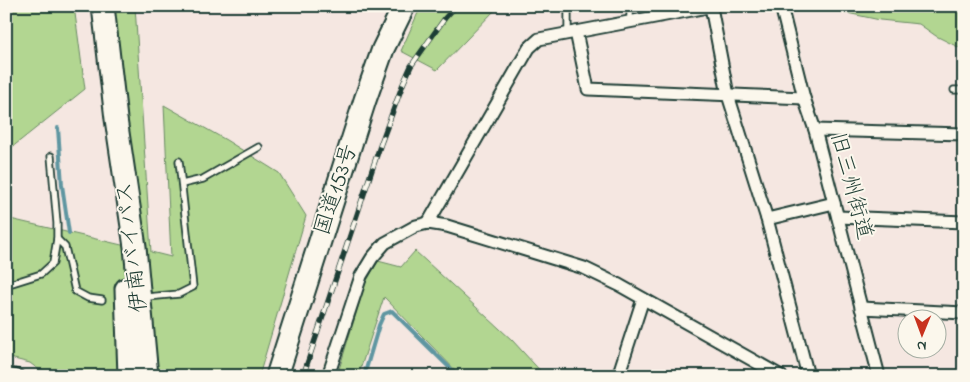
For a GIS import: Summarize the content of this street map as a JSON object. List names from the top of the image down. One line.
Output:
{"streets":{"highway":["国道153号","伊南バイパス"],"street":["旧三州街道"]},"north":"bottom"}
